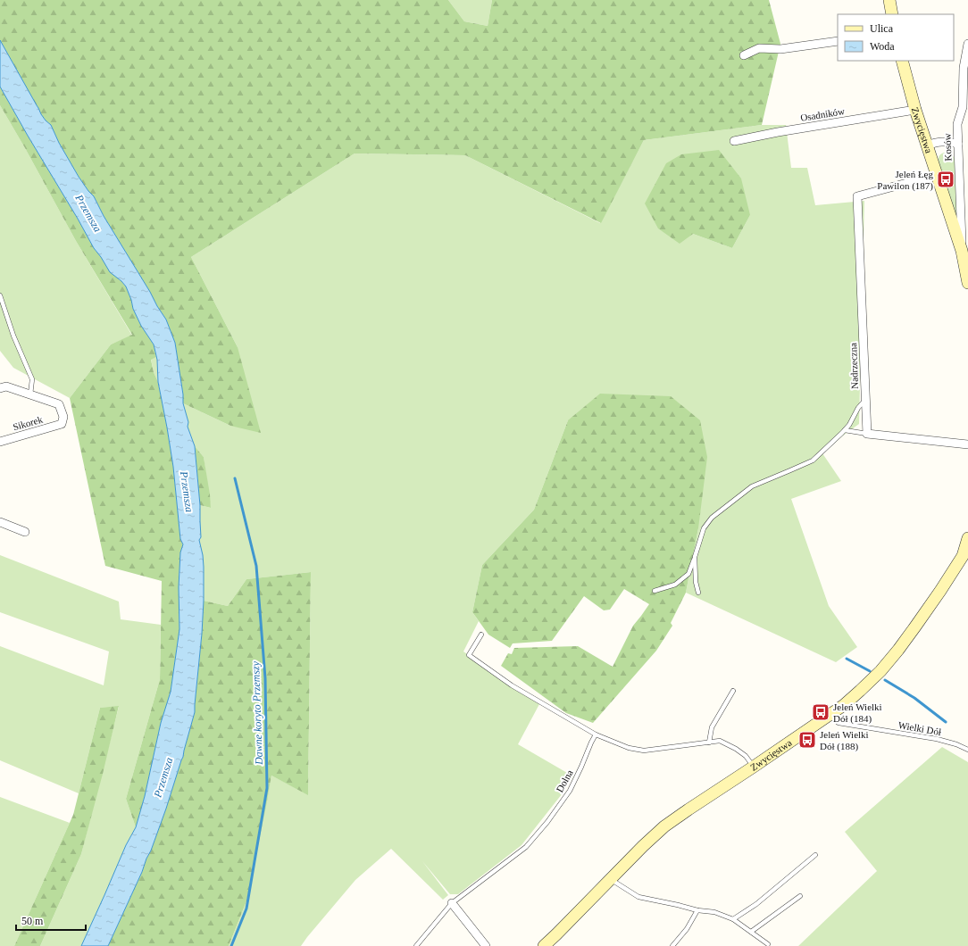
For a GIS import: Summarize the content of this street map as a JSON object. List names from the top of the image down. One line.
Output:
{"streets":{"street":["Osadników","Zwycięstwa","Kosów","Nadrzeczna","Sikorek"],"lane":["Wielki Dół","Dolna"]},"crossings":[["Osadników","Zwycięstwa"],["Zwycięstwa","Kosów"],["Zwycięstwa","Nadrzeczna"],["Zwycięstwa","Wielki Dół"]],"water":["Przemsza","Dawne koryto Przemszy"],"places":{"bus stop":["Jeleń Łęg Pawilon (187)","Jeleń Wielki Dół (184)","Jeleń Wielki Dół (188)"]},"legend":["Ulica","Woda"],"scale_bar":"50 m"}
